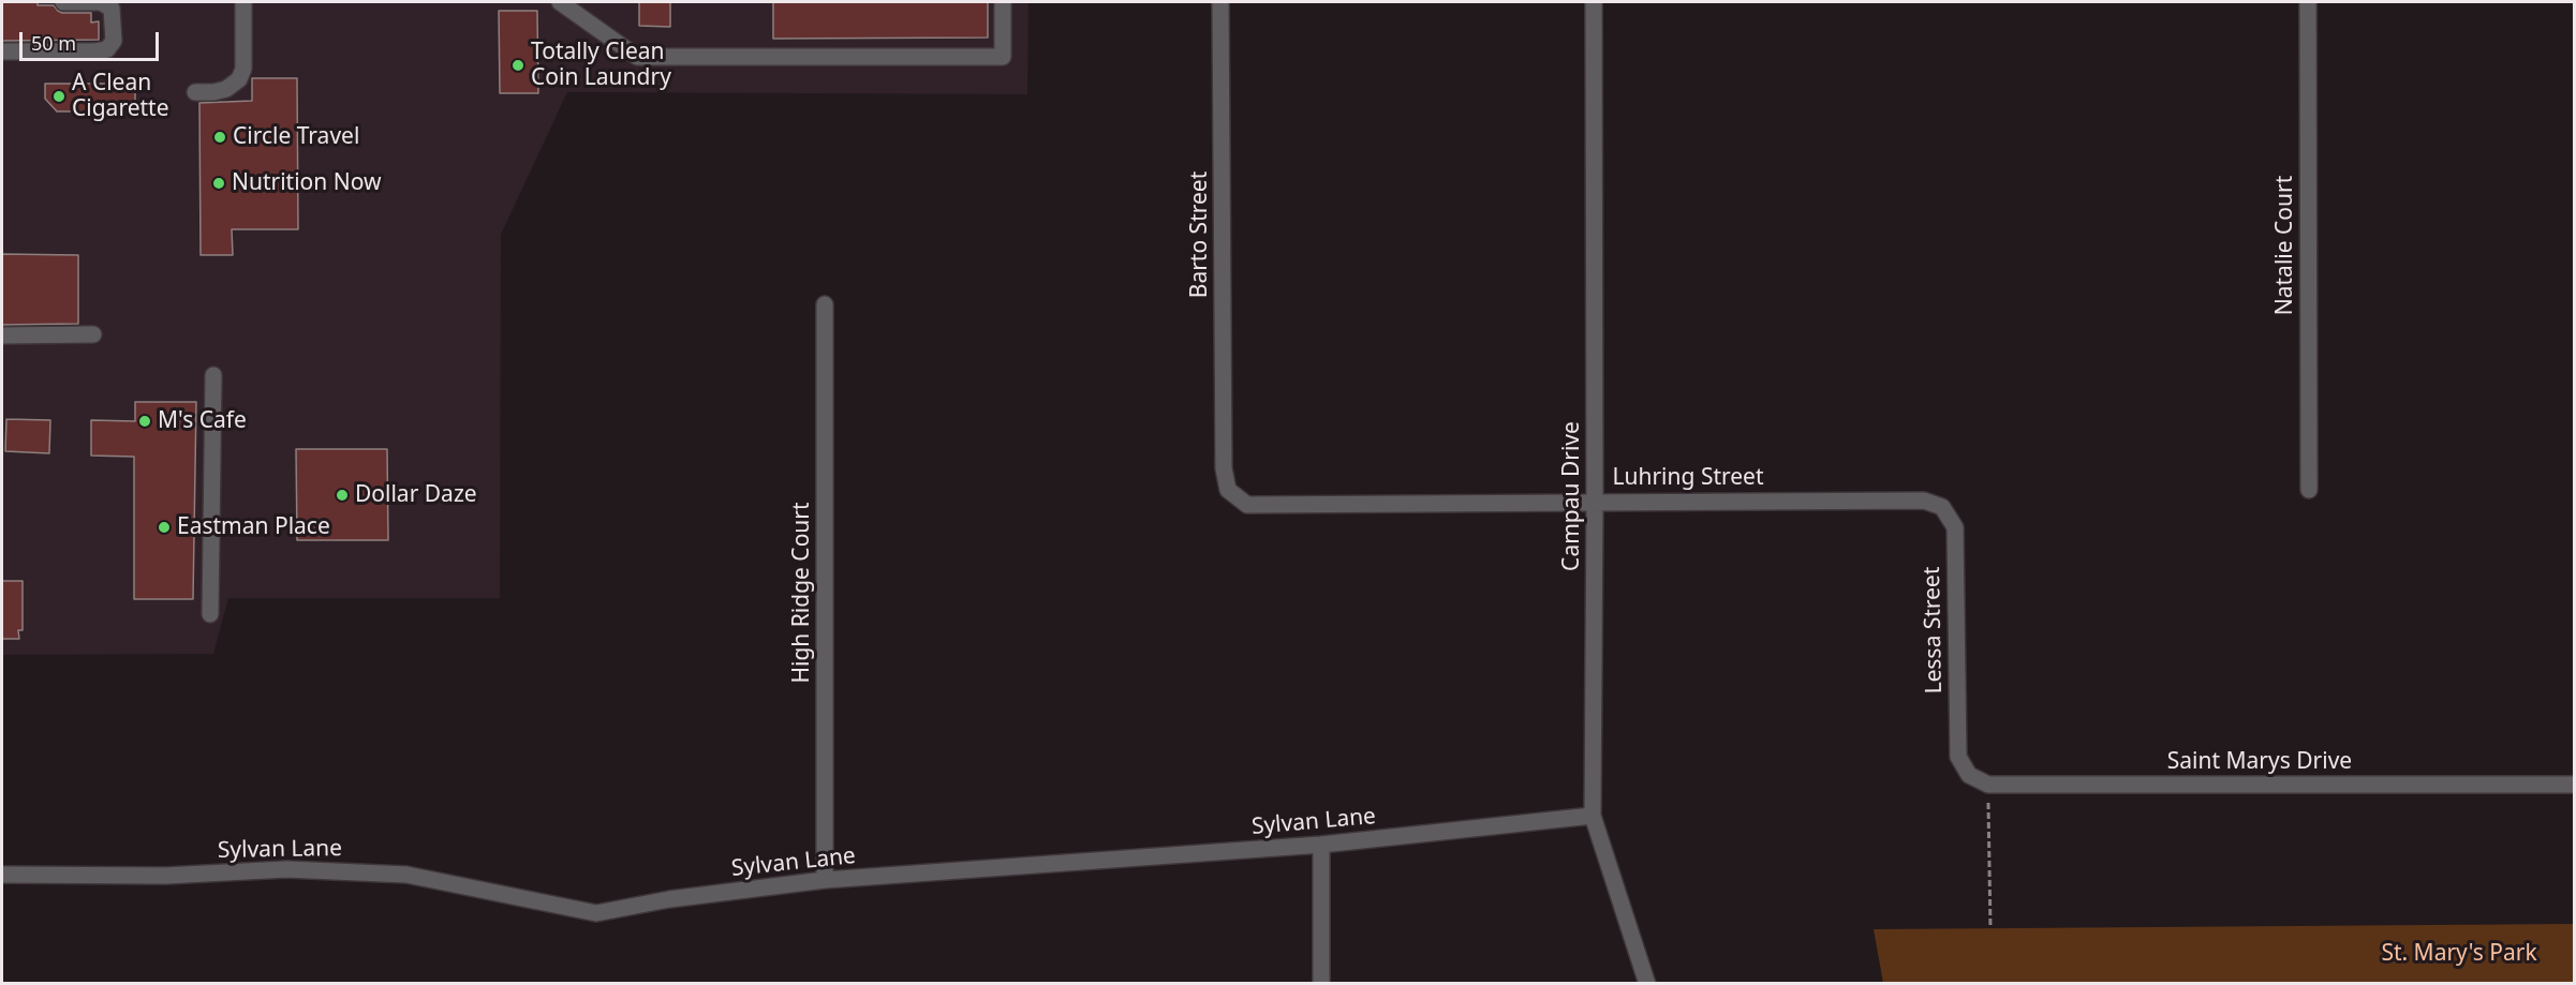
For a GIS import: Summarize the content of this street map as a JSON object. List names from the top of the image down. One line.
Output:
{"streets":{"street":["Barto Street","Natalie Court","Luhring Street","Campau Drive","High Ridge Court","Lessa Street","Saint Marys Drive","Sylvan Lane"]},"crossings":[["Barto Street","Luhring Street"],["Luhring Street","Campau Drive"],["Luhring Street","Lessa Street"],["Campau Drive","Sylvan Lane"],["High Ridge Court","Sylvan Lane"],["Lessa Street","Saint Marys Drive"]],"parks":["St. Mary's Park"],"places":["Totally Clean Coin Laundry","A Clean Cigarette","Circle Travel","Nutrition Now","M's Cafe","Dollar Daze","Eastman Place"],"scale_bar":"50 m"}
